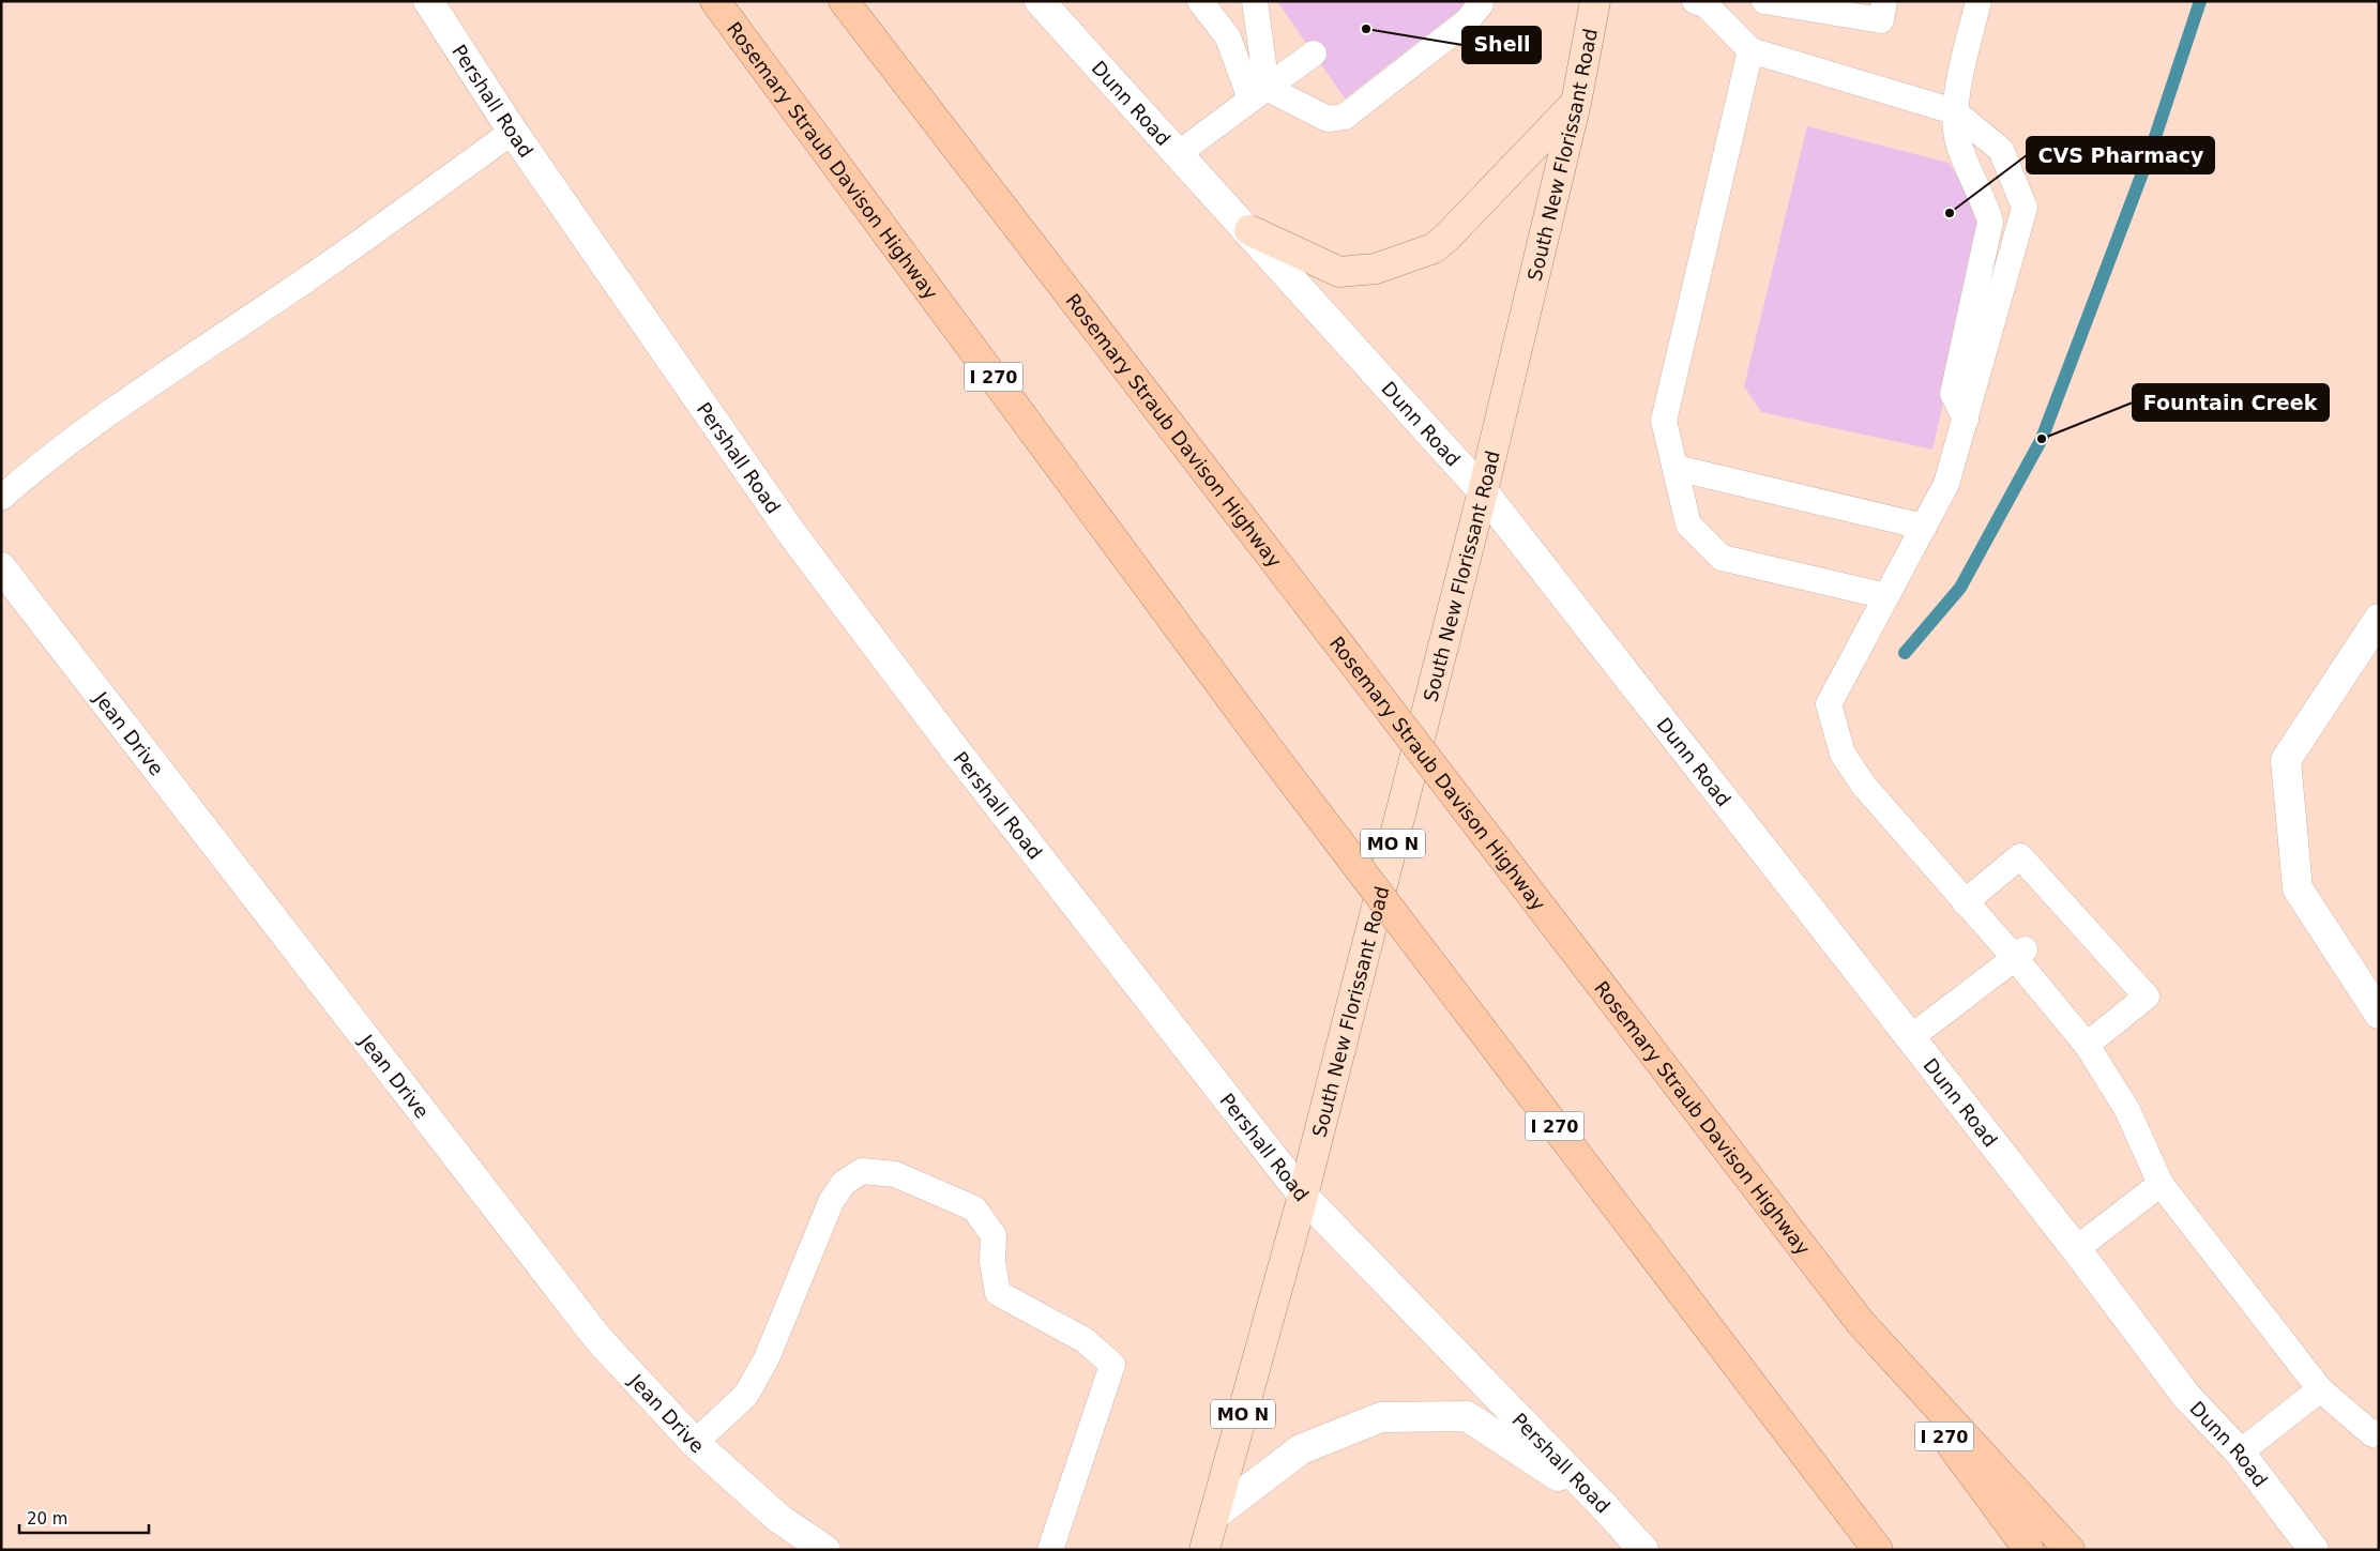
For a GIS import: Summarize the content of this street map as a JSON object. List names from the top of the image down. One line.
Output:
{"streets":{"highway":["Rosemary Straub Davison Highway","I 270"],"main road":["South New Florissant Road","MO N"],"street":["Pershall Road","Dunn Road","Jean Drive"]},"crossings":[["Pershall Road","South New Florissant Road"],["Dunn Road","South New Florissant Road"]],"places":["Shell","CVS Pharmacy","Fountain Creek"],"scale_bar":"20 m"}
